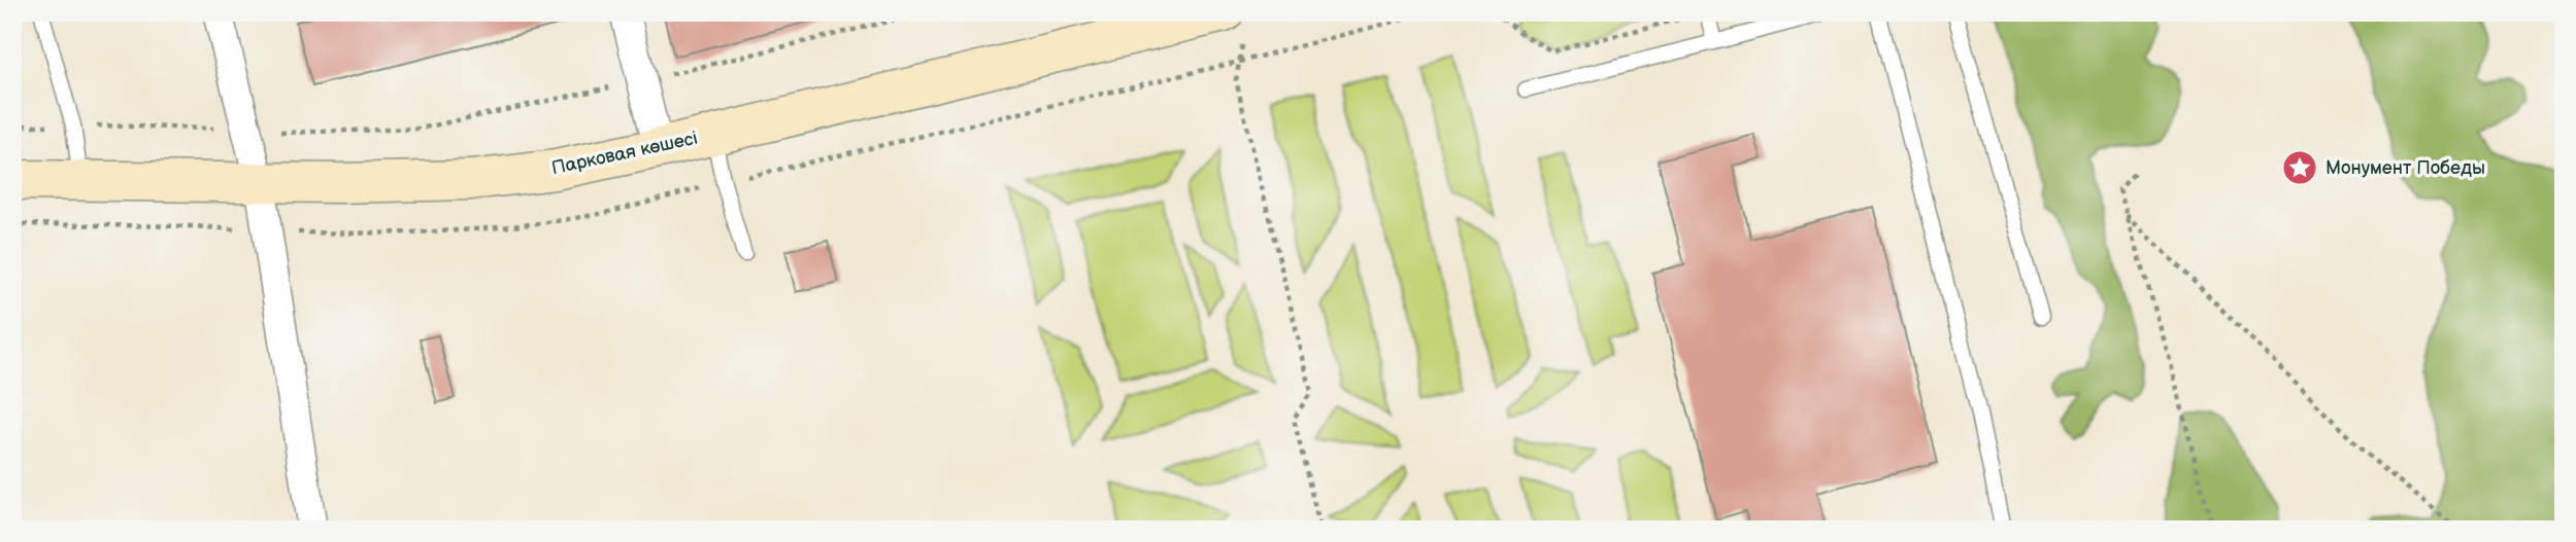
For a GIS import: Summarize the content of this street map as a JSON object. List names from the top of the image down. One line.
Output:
{"streets":{"street":["Парковая көшесі"]},"places":{"place":["Монумент Победы"]}}
